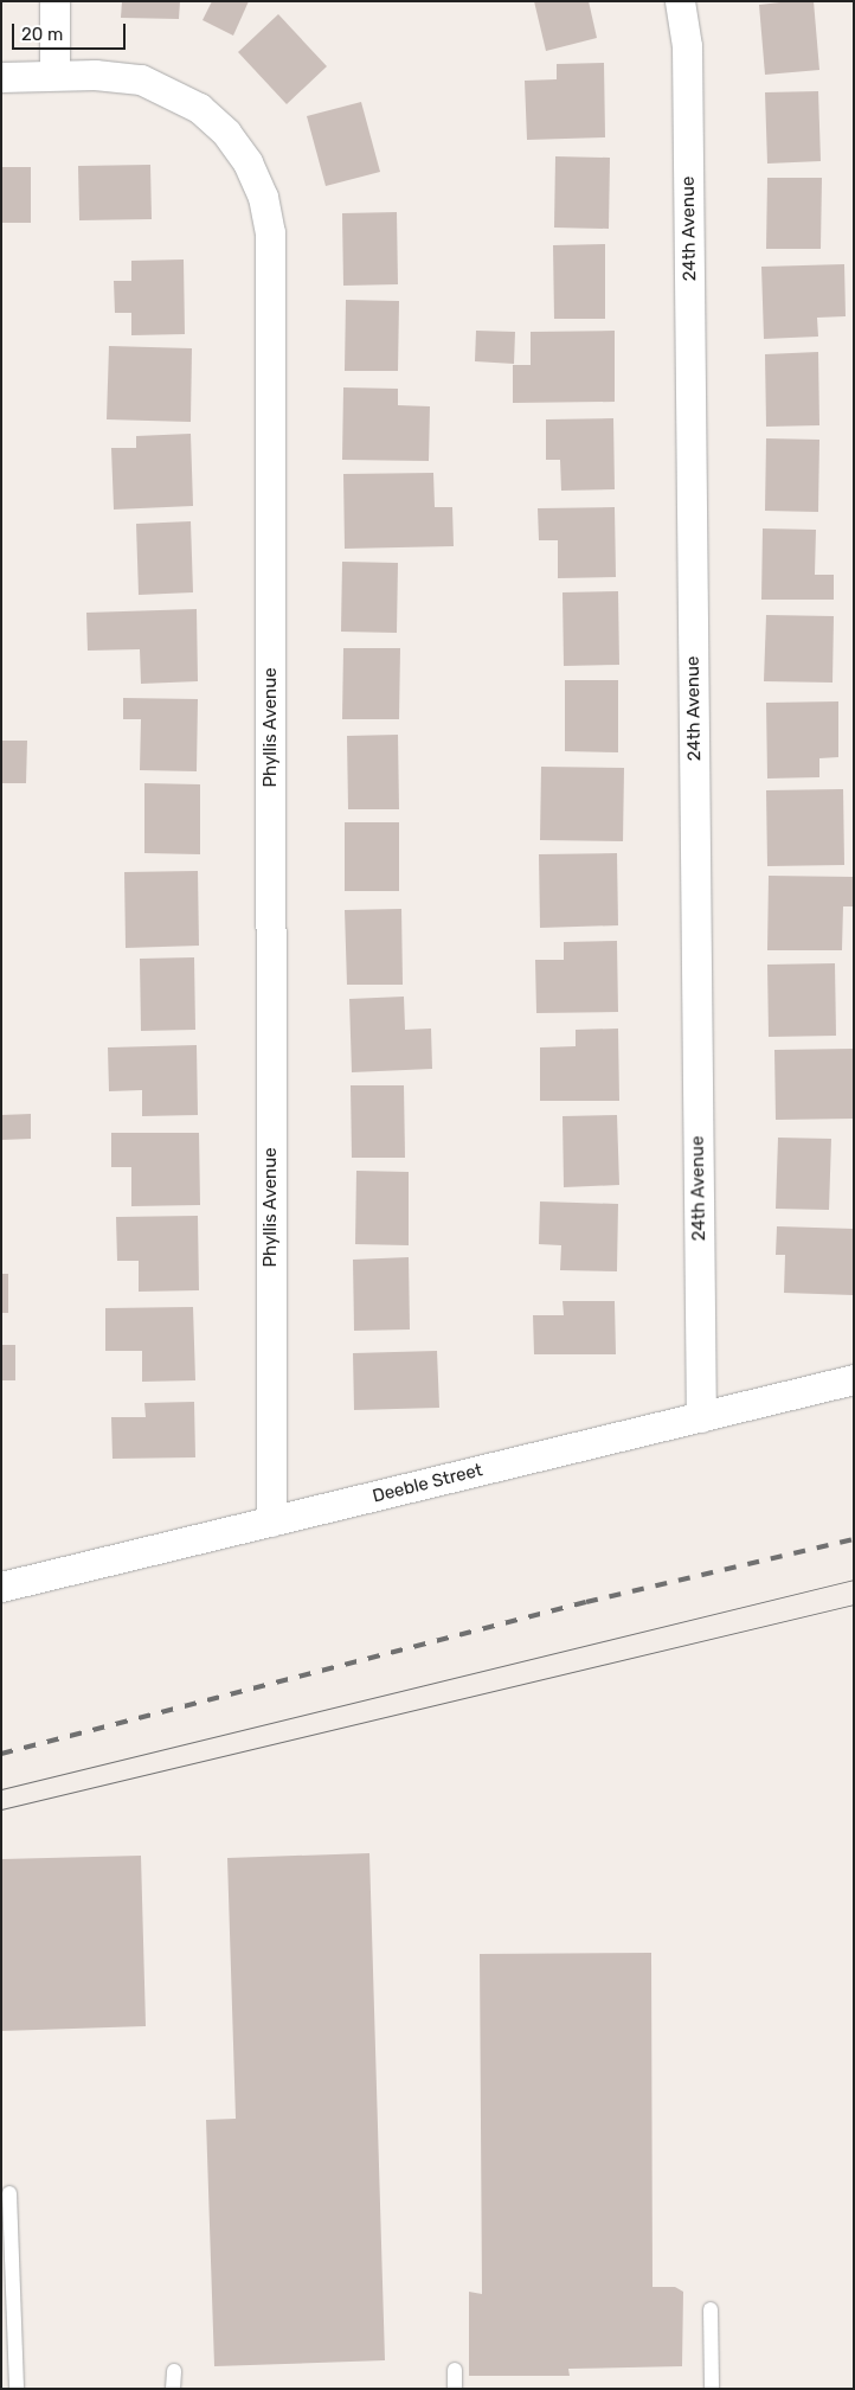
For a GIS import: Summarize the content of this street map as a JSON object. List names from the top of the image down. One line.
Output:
{"streets":{"street":["24th Avenue","Phyllis Avenue","Deeble Street"]},"crossings":[["24th Avenue","Deeble Street"],["Phyllis Avenue","Deeble Street"]],"scale_bar":"20 m"}
